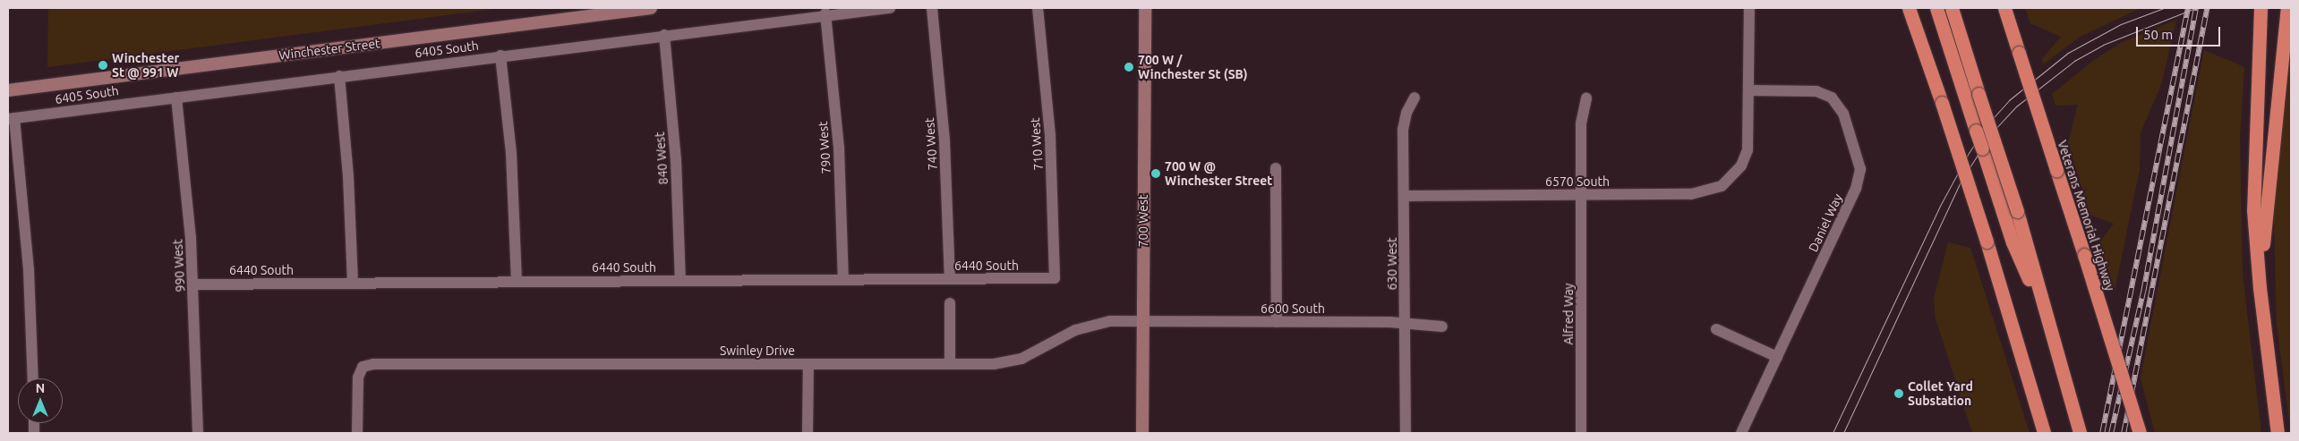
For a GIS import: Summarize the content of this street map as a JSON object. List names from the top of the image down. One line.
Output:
{"streets":{"highway":["Veterans Memorial Highway"],"main road":["Winchester Street","700 West"],"street":["6405 South","740 West","710 West","790 West","840 West","6570 South","Daniel Way","630 West","990 West","6440 South","6600 South","Alfred Way","Swinley Drive"]},"crossings":[["6405 South","790 West"],["6405 South","840 West"],["6405 South","990 West"],["740 West","6440 South"],["710 West","6440 South"],["790 West","6440 South"],["840 West","6440 South"],["6570 South","Daniel Way"],["6570 South","630 West"],["6570 South","Alfred Way"],["700 West","6600 South"],["700 West","Swinley Drive"],["630 West","6600 South"],["990 West","6440 South"],["6600 South","Swinley Drive"]],"places":["Winchester St @ 991 W","700 W / Winchester St (SB)","700 W @ Winchester Street","Collet Yard Substation"],"scale_bar":"50 m","north":"top"}
